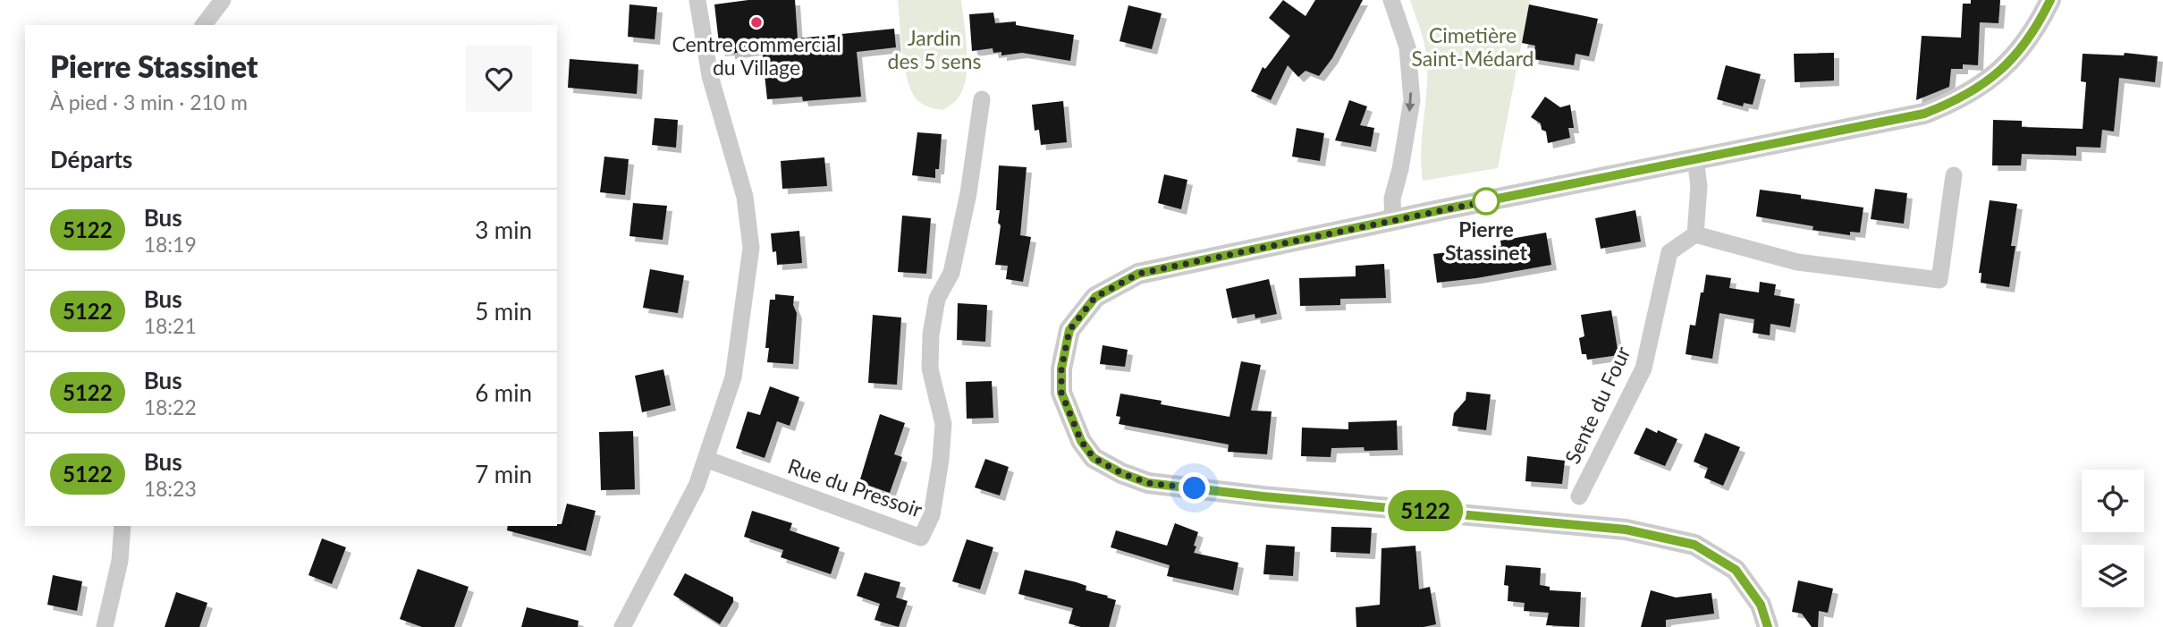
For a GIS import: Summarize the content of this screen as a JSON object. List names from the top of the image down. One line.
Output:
{"streets":{"street":["Sente du Four","Rue du Pressoir"]},"parks":["Cimetière Saint-Médard","Jardin des 5 sens"],"places":["Centre commercial du Village","Pierre Stassinet"],"lines":["bus line 5122"],"page":{"on_map":"5122","heading":[["Pierre Stassinet","À pied · 3 min · 210 m"],"Départs"],"list":[{"mark":"5122","name":"Bus","note":"18:19","value":"3 min"},{"mark":"5122","name":"Bus","note":"18:21","value":"5 min"},{"mark":"5122","name":"Bus","note":"18:22","value":"6 min"},{"mark":"5122","name":"Bus","note":"18:23","value":"7 min"}]}}
